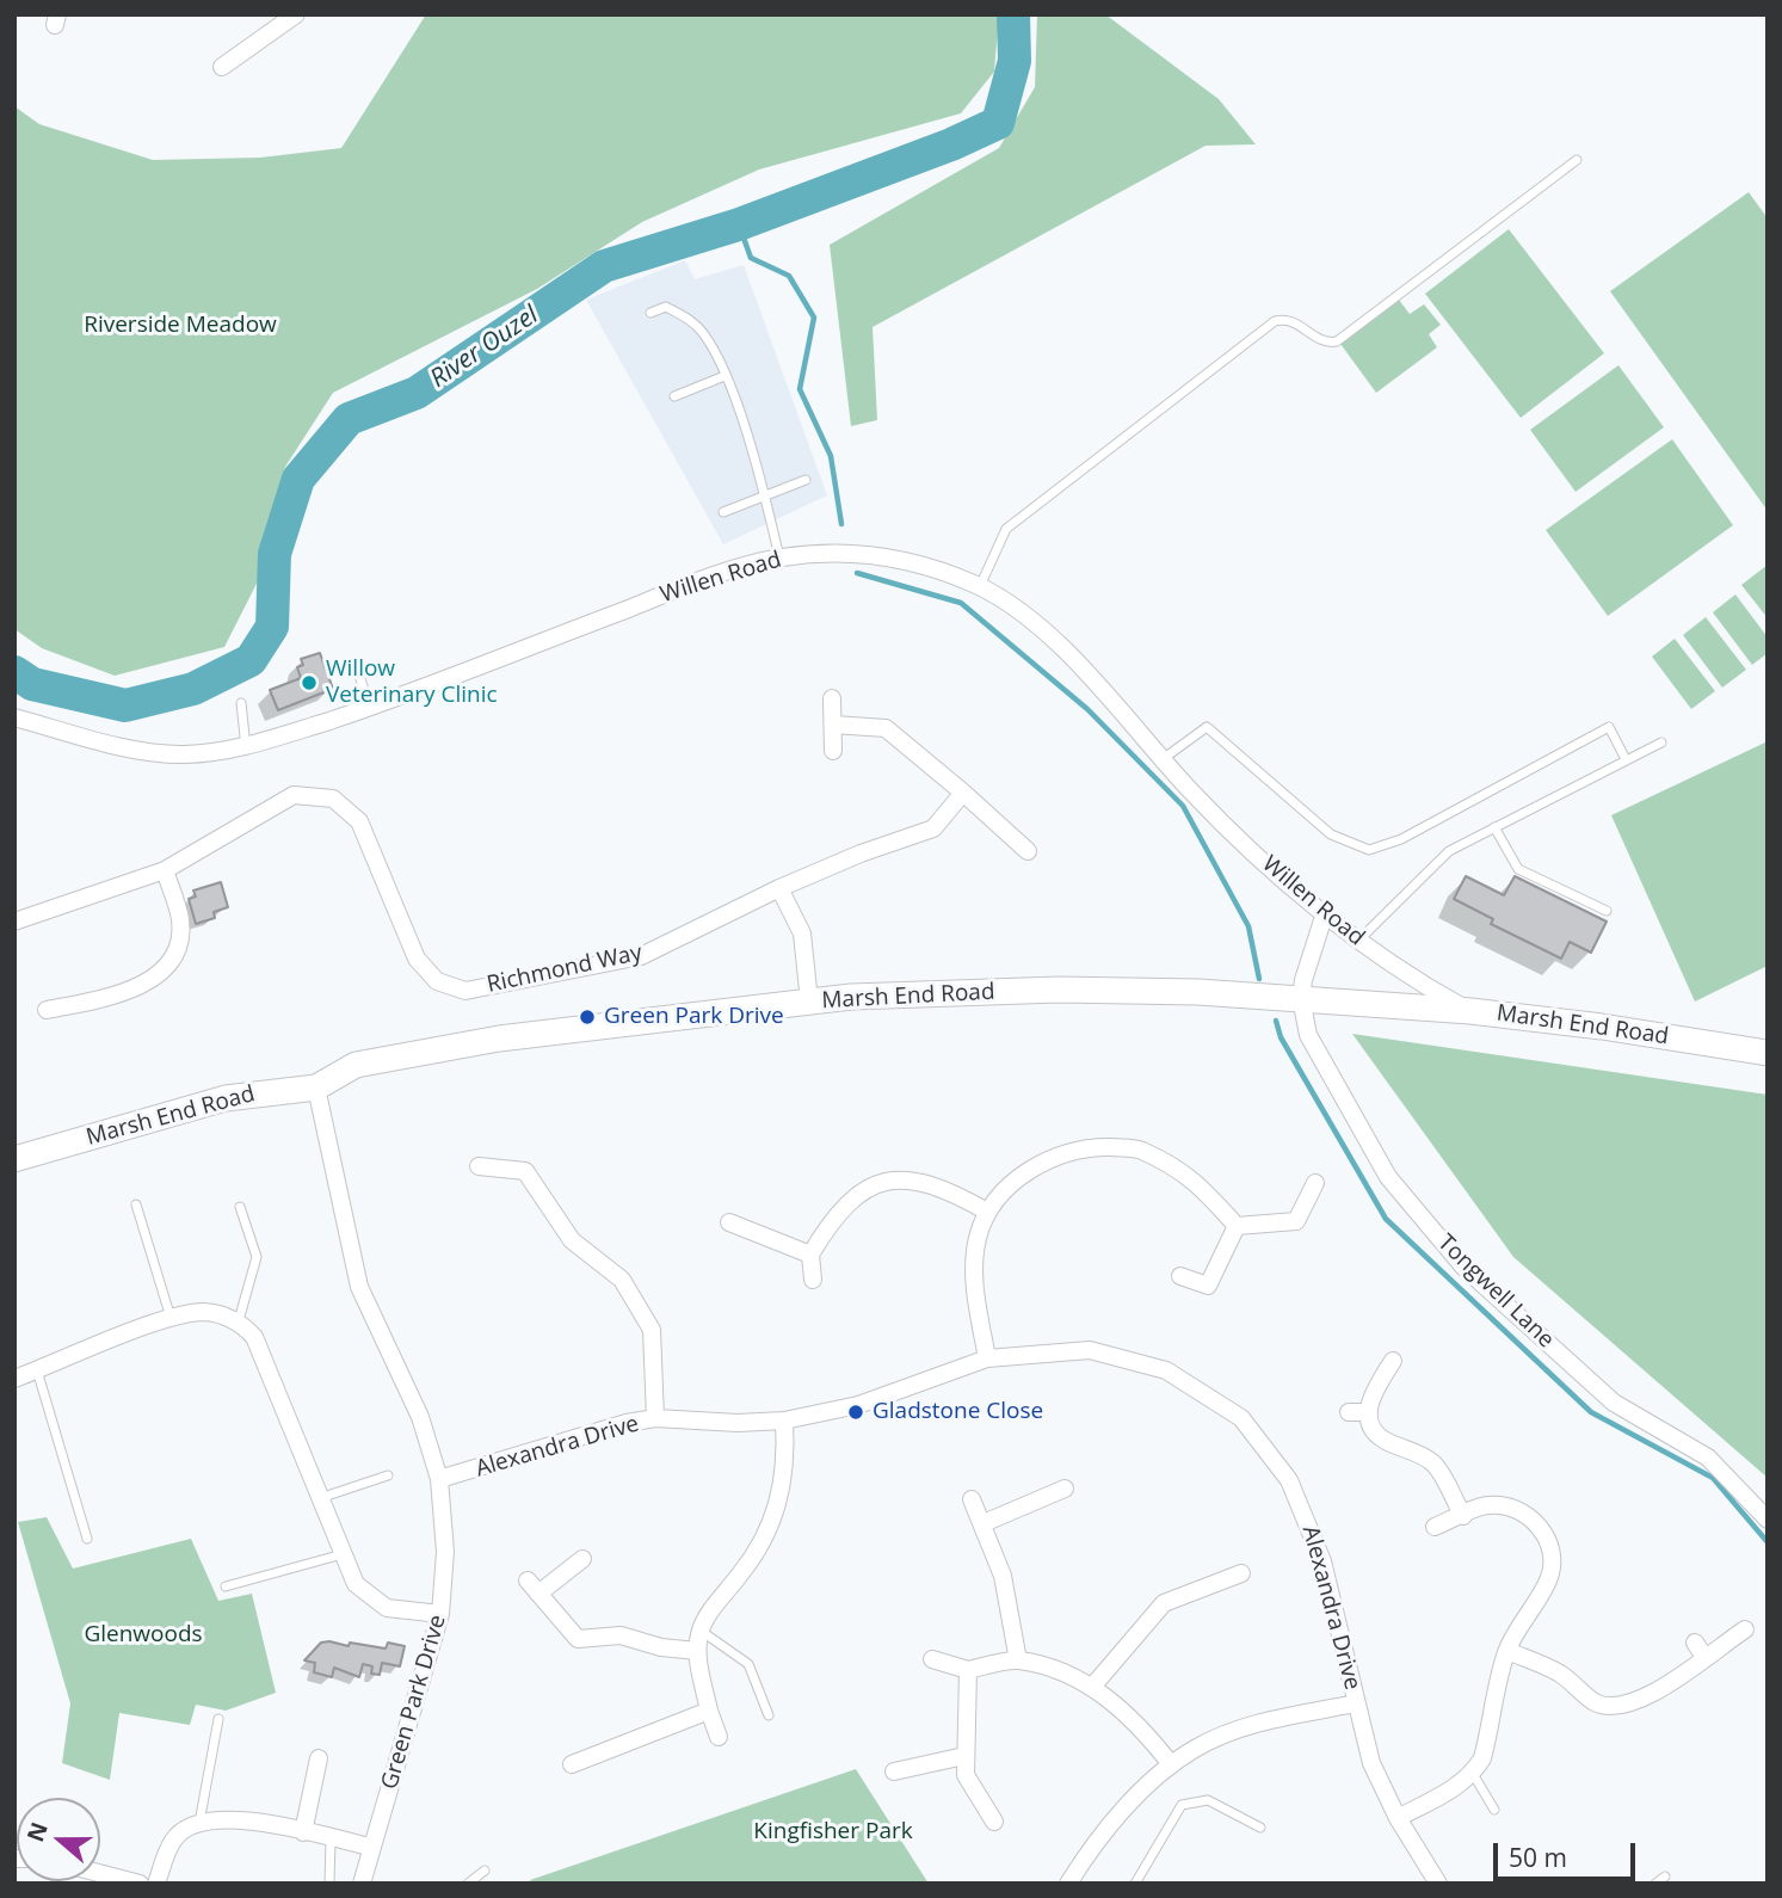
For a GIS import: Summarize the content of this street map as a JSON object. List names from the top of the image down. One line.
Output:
{"streets":{"street":["Willen Road","Richmond Way","Marsh End Road","Tongwell Lane","Alexandra Drive","Green Park Drive"]},"crossings":[["Willen Road","Marsh End Road"],["Marsh End Road","Tongwell Lane"],["Marsh End Road","Green Park Drive"],["Alexandra Drive","Green Park Drive"]],"water":["River Ouzel"],"parks":["Riverside Meadow","Glenwoods","Kingfisher Park"],"places":["Willow Veterinary Clinic","Green Park Drive","Gladstone Close"],"scale_bar":"50 m","north":"left"}
